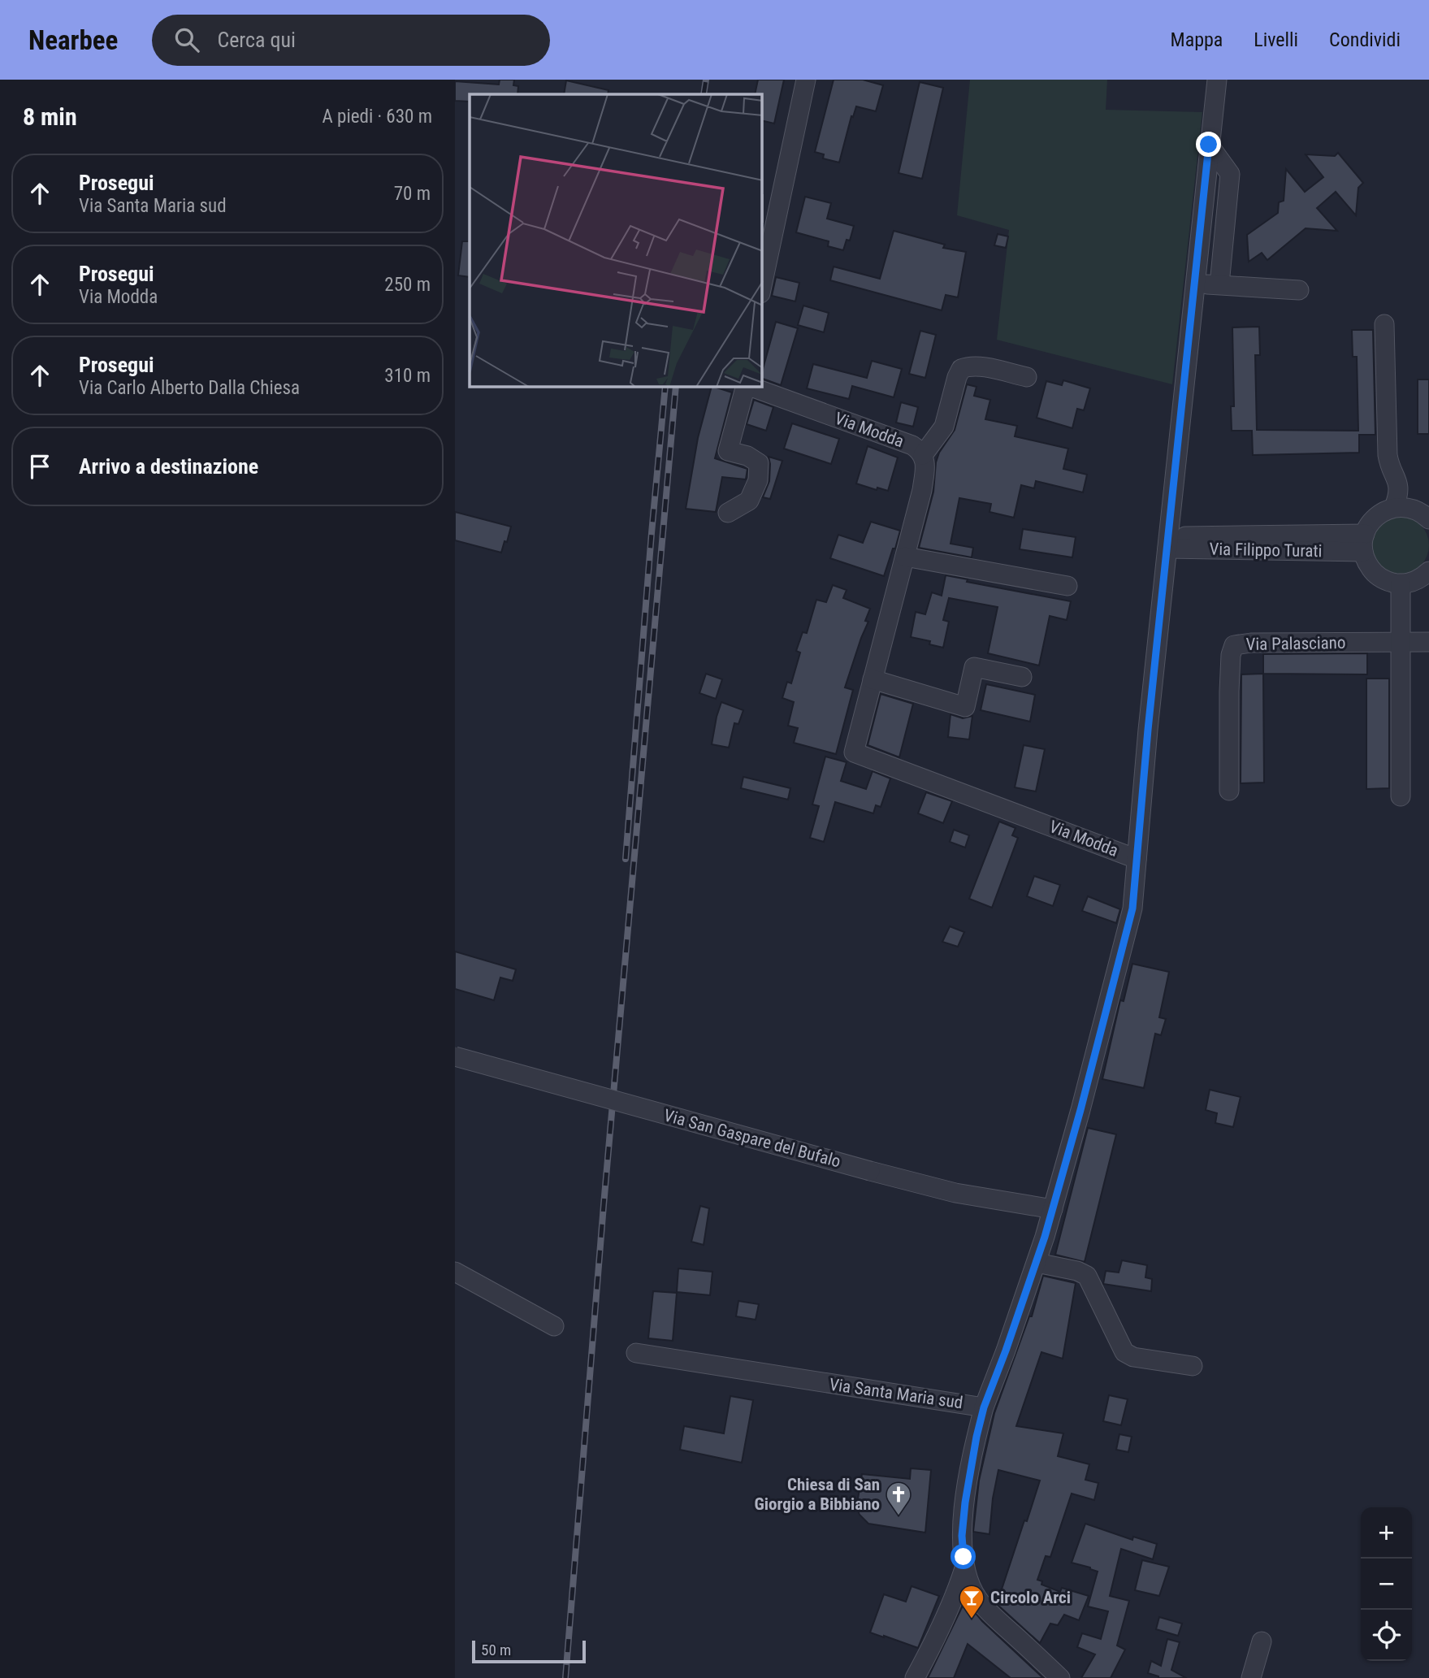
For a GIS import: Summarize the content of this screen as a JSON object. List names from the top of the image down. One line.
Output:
{"streets":{"street":["Via Modda","Via Filippo Turati","Via Palasciano","Via San Gaspare del Bufalo","Via Santa Maria sud"]},"crossings":[["Via Modda","Via San Gaspare del Bufalo"],["Via Modda","Via Santa Maria sud"]],"places":{"church":["Chiesa di San Giorgio a Bibbiano"],"bar":["Circolo Arci"]},"scale_bar":"50 m","page":{"header":"Nearbee","search":"Cerca qui","nav":["Mappa","Livelli","Condividi"],"heading":["8 min","A piedi · 630 m"],"list":[["Prosegui","Via Santa Maria sud","70 m"],["Prosegui","Via Modda","250 m"],["Prosegui","Via Carlo Alberto Dalla Chiesa","310 m"],"Arrivo a destinazione"],"map_buttons":["+","−"],"scale":"50 m"}}
